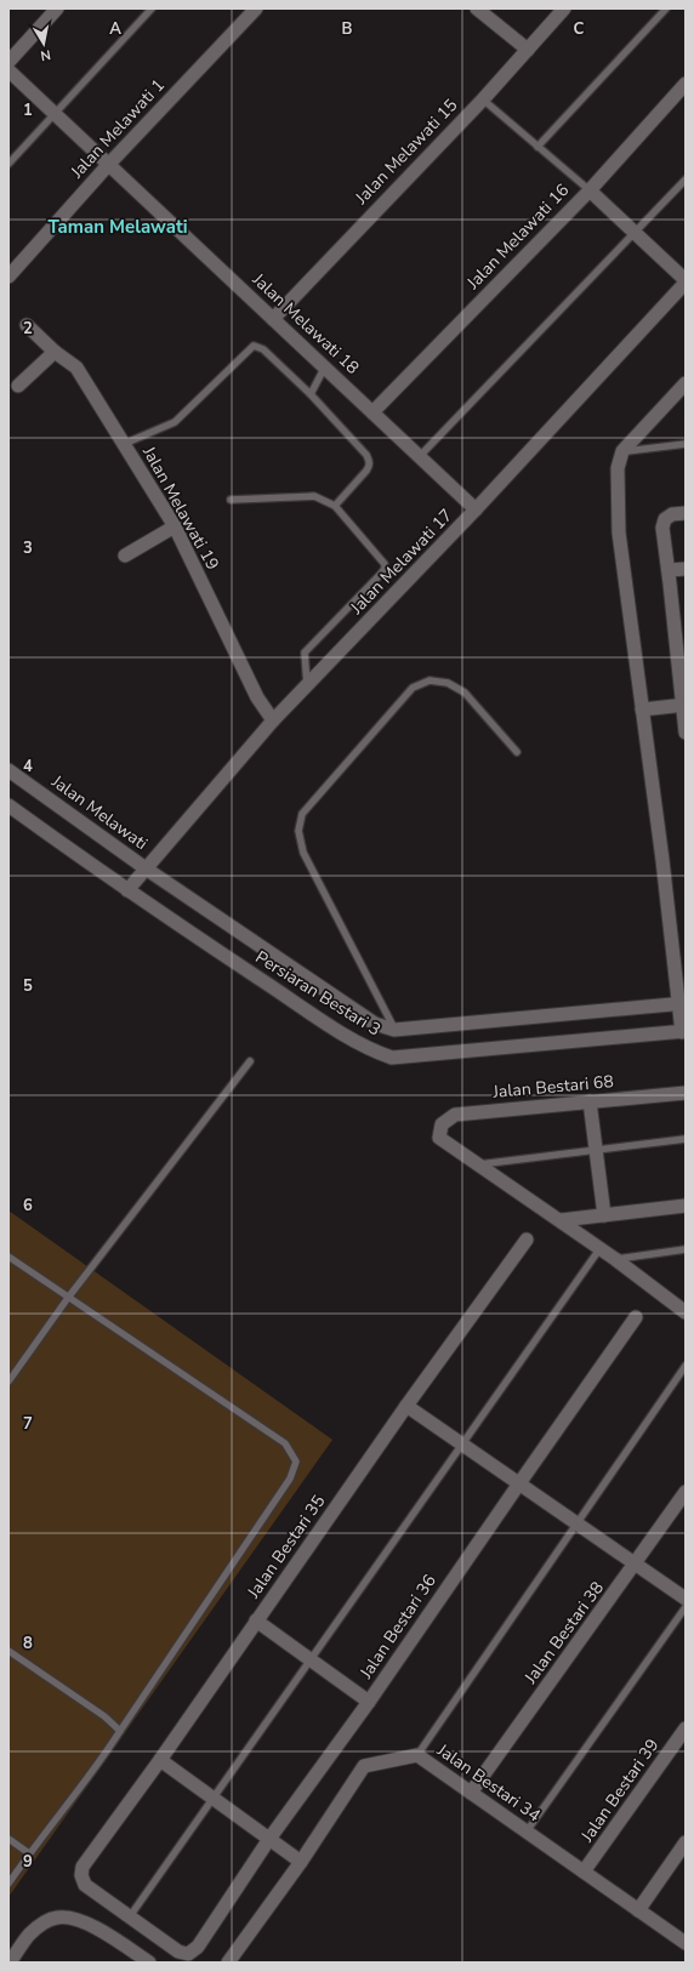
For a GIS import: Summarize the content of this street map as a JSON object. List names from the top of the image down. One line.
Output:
{"streets":{"street":["Jalan Melawati 1","Jalan Melawati 15","Jalan Melawati 16","Jalan Melawati 18","Jalan Melawati 19","Jalan Melawati 17","Jalan Melawati","Persiaran Bestari 3","Jalan Bestari 68","Jalan Bestari 35","Jalan Bestari 36","Jalan Bestari 38","Jalan Bestari 34","Jalan Bestari 39"]},"crossings":[["Jalan Melawati 1","Jalan Melawati 18"],["Jalan Melawati 15","Jalan Melawati 18"],["Jalan Melawati 16","Jalan Melawati 18"],["Jalan Melawati 18","Jalan Melawati 17"],["Jalan Melawati 19","Jalan Melawati 17"],["Jalan Melawati 17","Jalan Melawati"],["Jalan Melawati 17","Persiaran Bestari 3"],["Jalan Melawati","Persiaran Bestari 3"],["Jalan Bestari 35","Jalan Bestari 36"],["Jalan Bestari 38","Jalan Bestari 34"],["Jalan Bestari 34","Jalan Bestari 39"]],"districts":["Taman Melawati"],"north":"bottom","grid":{"columns":["A","B","C"],"rows":["1","2","3","4","5","6","7","8","9"]}}
